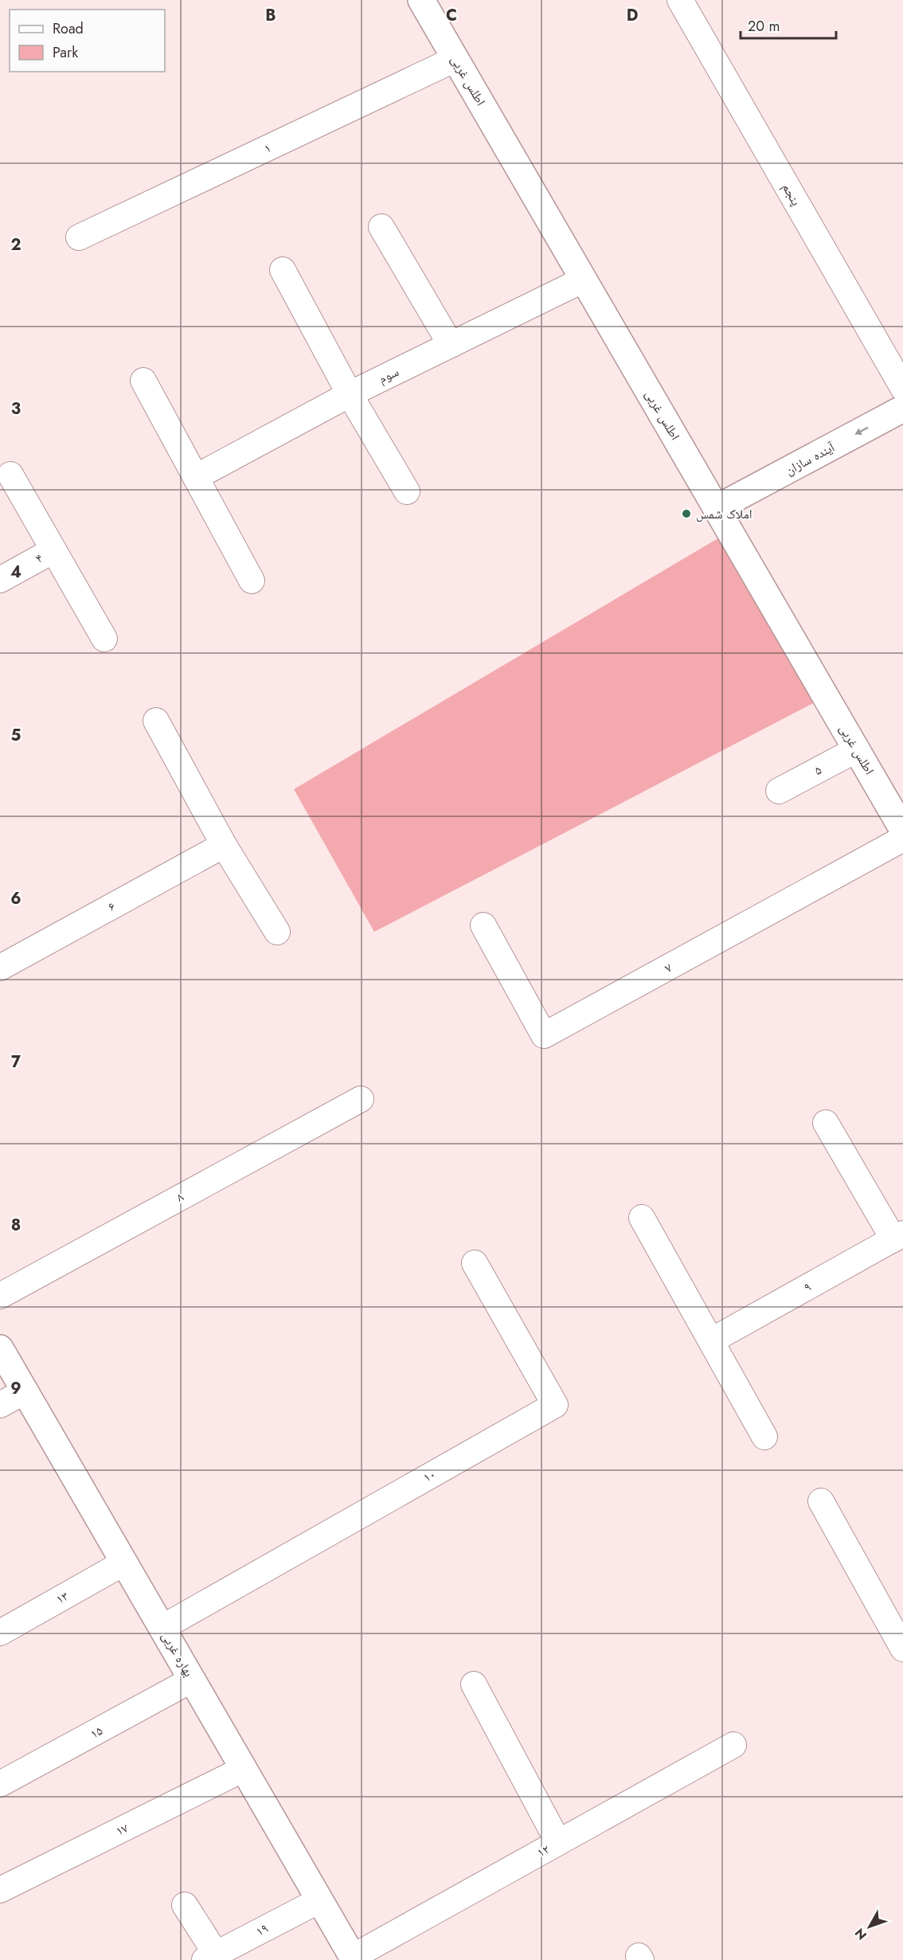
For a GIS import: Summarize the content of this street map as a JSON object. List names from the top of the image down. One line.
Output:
{"streets":{"street":["اطلس غربی","۱","پنجم","سوم","آینده سازان","۴","۵","۶","۷","۸","۹","۱۰","۱۳","بهاره غربی","۱۵","۱۷","۱۲","۱۹"]},"crossings":[["اطلس غربی","۱"],["اطلس غربی","سوم"],["اطلس غربی","آینده سازان"],["اطلس غربی","۵"],["۱۰","بهاره غربی"],["۱۳","بهاره غربی"],["بهاره غربی","۱۵"],["بهاره غربی","۱۷"],["بهاره غربی","۱۲"],["بهاره غربی","۱۹"]],"one_way":["آینده سازان"],"places":["املاک شمس"],"legend":["Road","Park"],"scale_bar":"20 m","north":"bottom left","grid":{"columns":["B","C","D"],"rows":["2","3","4","5","6","7","8","9"]}}
